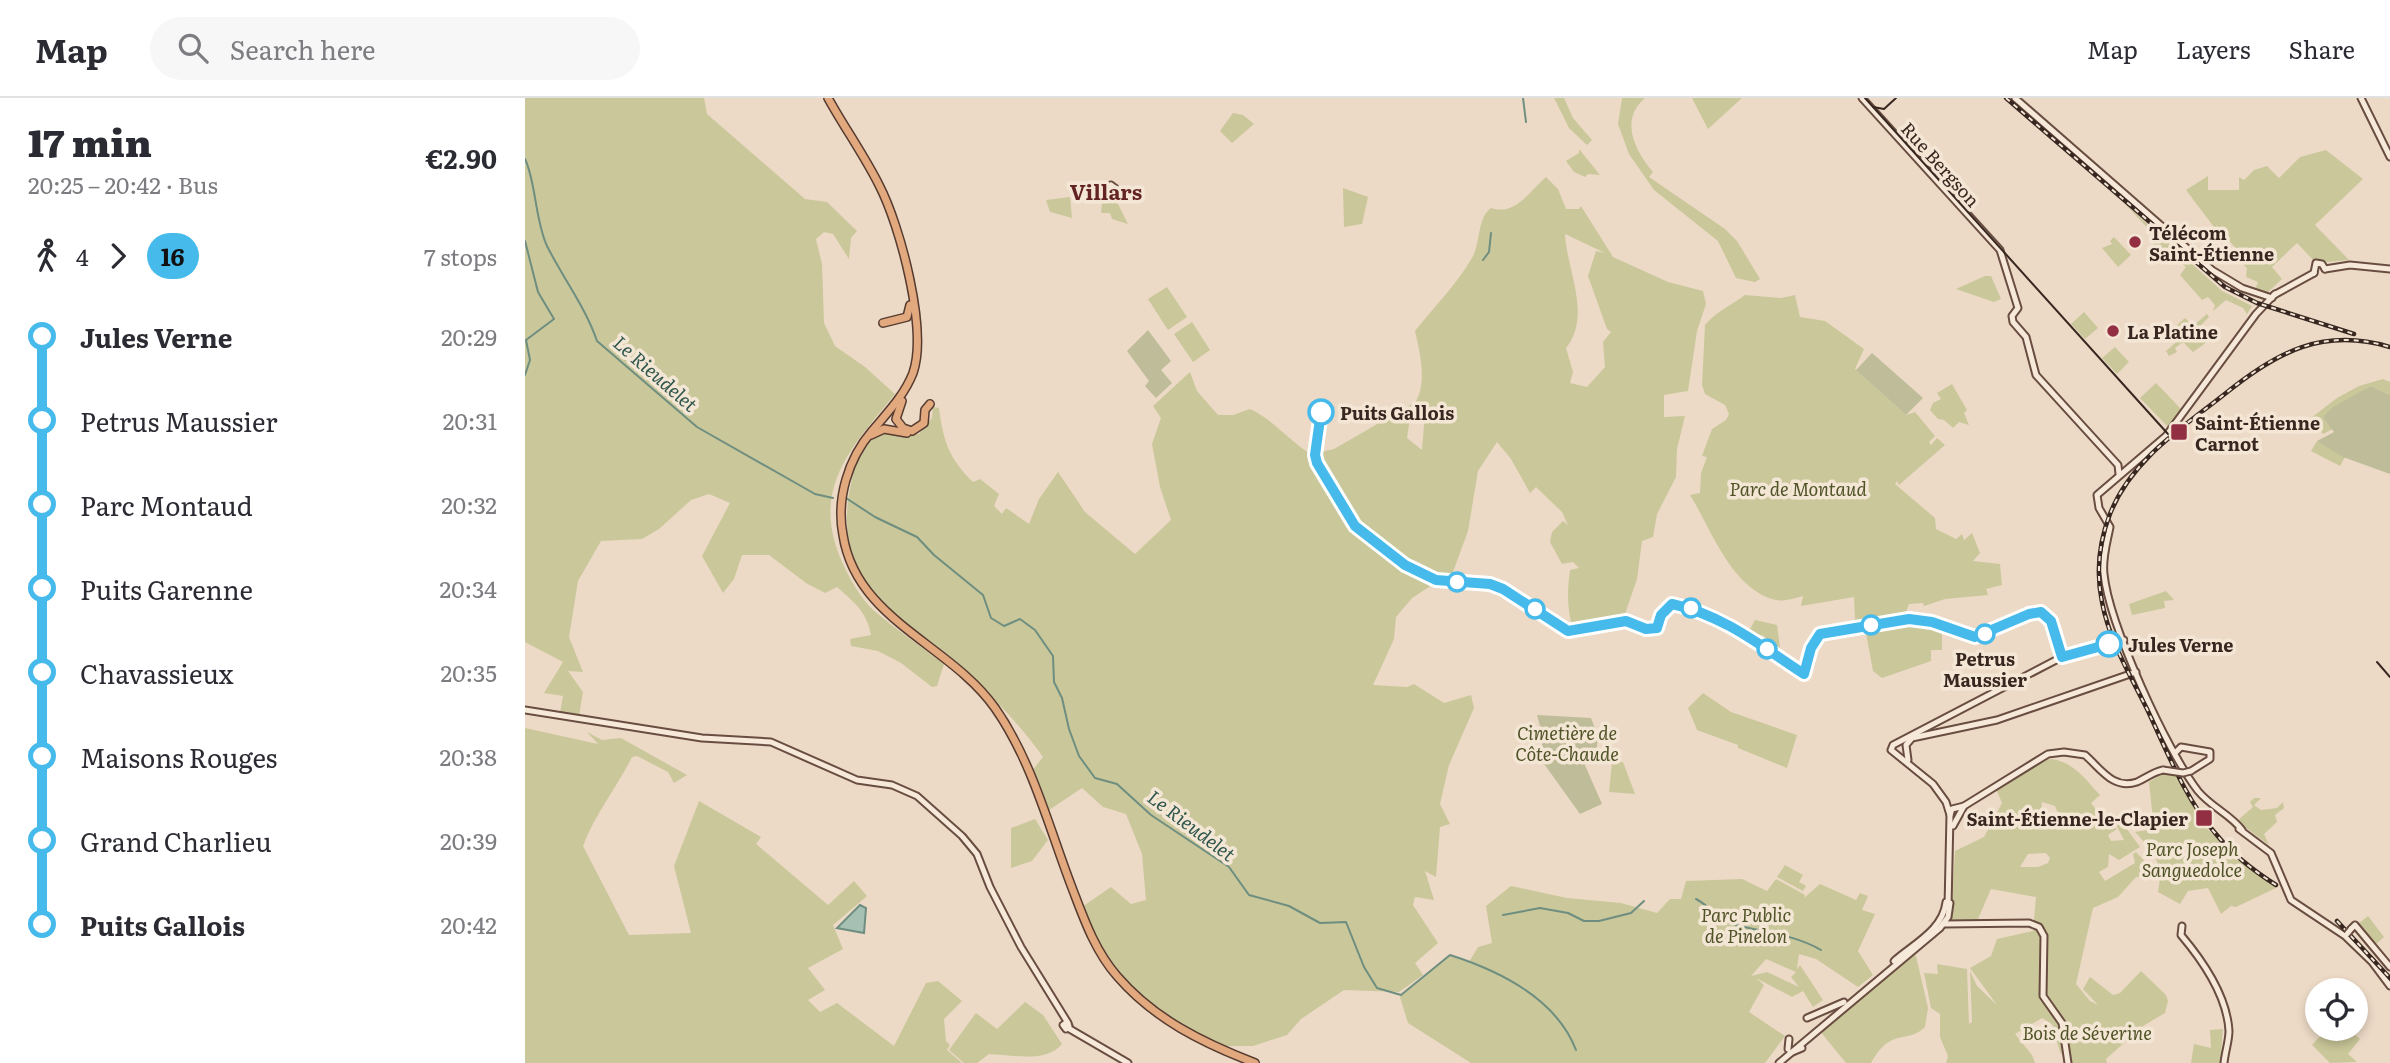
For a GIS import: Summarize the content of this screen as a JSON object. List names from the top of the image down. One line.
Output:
{"streets":{"main road":["Rue Bergson"]},"districts":["Villars"],"water":["Le Rieudelet"],"parks":["Parc de Montaud","Cimetière de Côte-Chaude","Parc Joseph Sanguedolce","Parc Public de Pinelon","Bois de Séverine"],"places":{"other":["Télécom Saint-Étienne","La Platine","Puits Gallois","Petrus Maussier","Jules Verne"],"transit":["Saint-Étienne Carnot","Saint-Étienne-le-Clapier"]},"lines":["bus line 16"],"page":{"header":"Map","search":"Search here","nav":["Map","Layers","Share"],"heading":["17 min","20:25 – 20:42 · Bus","€2.90"],"legs":["4","16","7 stops"],"list":[{"name":"Jules Verne","value":"20:29"},{"name":"Petrus Maussier","value":"20:31"},{"name":"Parc Montaud","value":"20:32"},{"name":"Puits Garenne","value":"20:34"},{"name":"Chavassieux","value":"20:35"},{"name":"Maisons Rouges","value":"20:38"},{"name":"Grand Charlieu","value":"20:39"},{"name":"Puits Gallois","value":"20:42"}]}}
